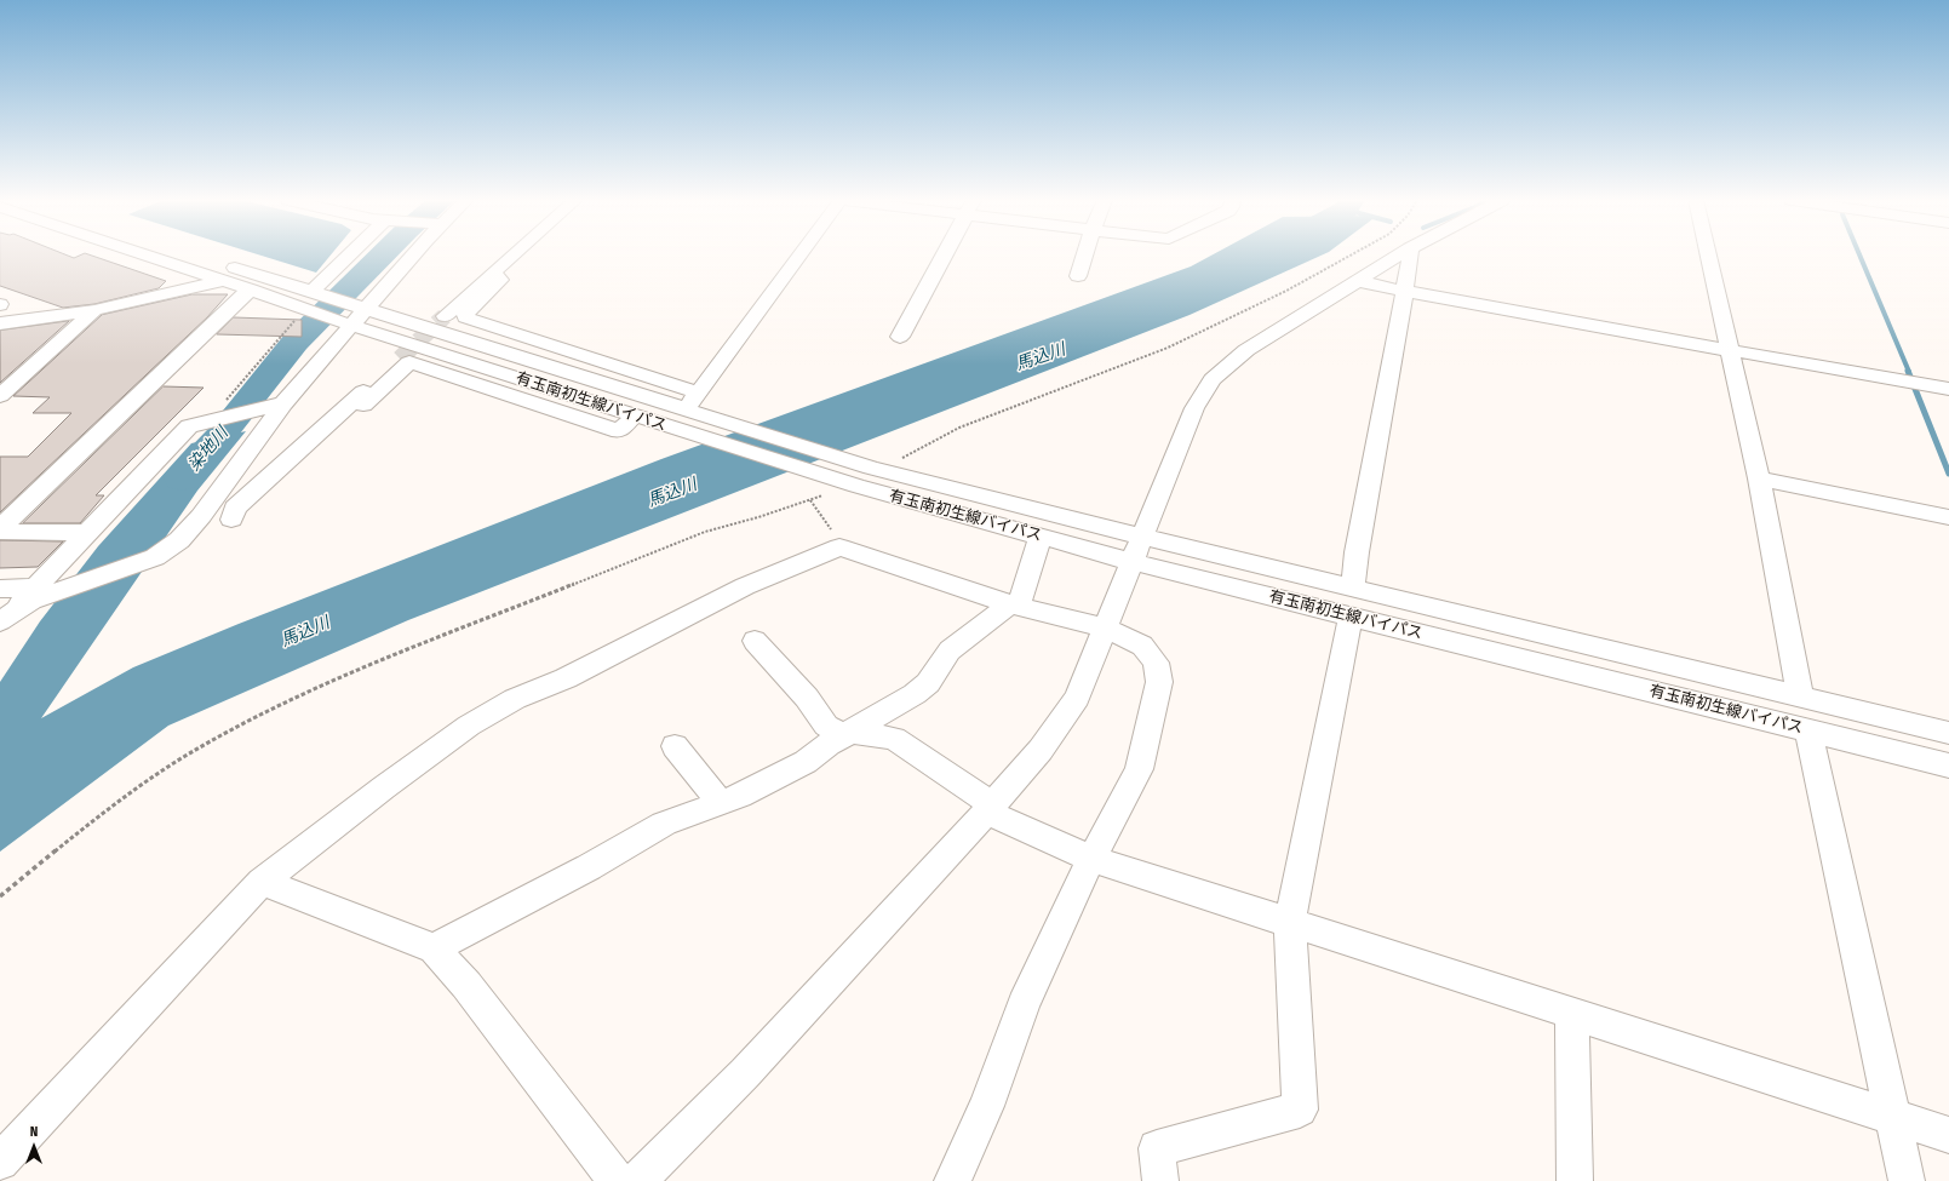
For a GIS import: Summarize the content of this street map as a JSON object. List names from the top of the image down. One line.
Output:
{"streets":{"street":["有玉南初生線バイパス"]},"water":["馬込川","染地川"],"north":"top"}
